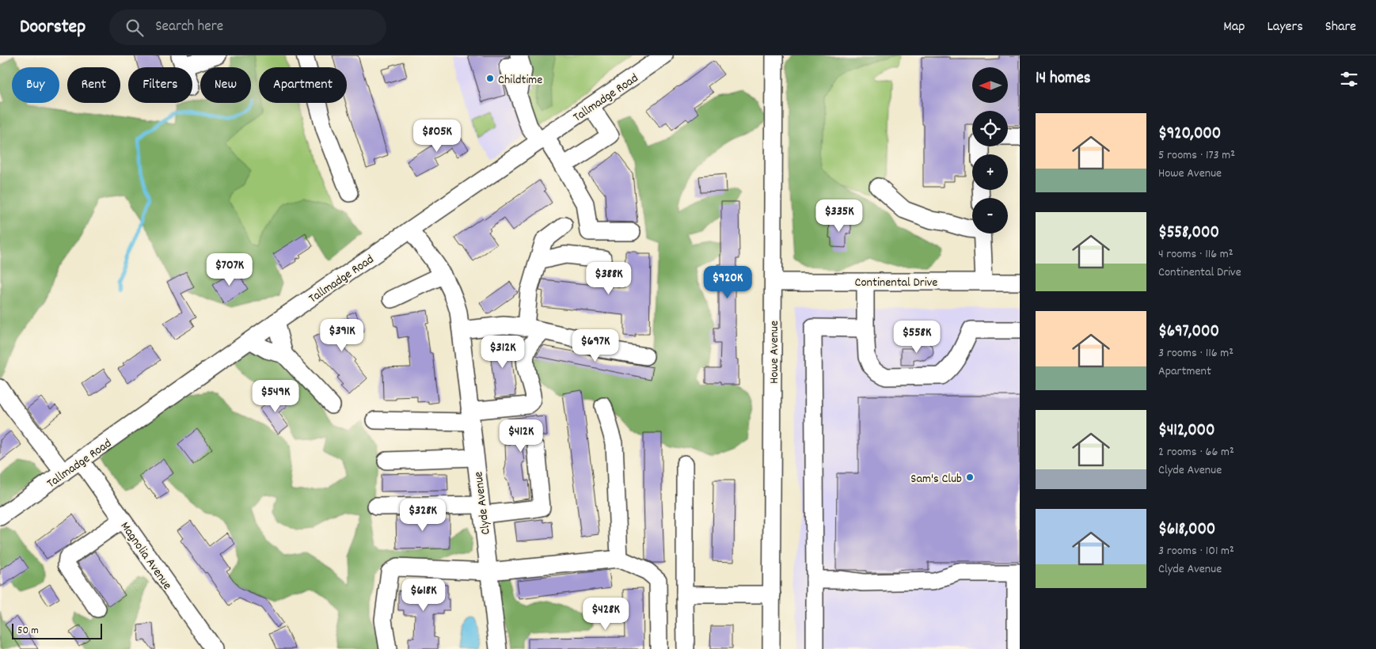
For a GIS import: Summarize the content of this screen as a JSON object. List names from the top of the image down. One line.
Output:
{"streets":{"street":["Tallmadge Road","Continental Drive","Howe Avenue","Clyde Avenue","Magnolia Avenue"]},"crossings":[["Tallmadge Road","Clyde Avenue"],["Tallmadge Road","Magnolia Avenue"],["Continental Drive","Howe Avenue"]],"places":["Childtime","Sam's Club"],"scale_bar":"50 m","north":"left","page":{"header":"Doorstep","search":"Search here","nav":["Map","Layers","Share"],"heading":"14 homes","map_buttons":["+","−"],"chip":["Buy","Rent","Filters","New","Apartment"],"list":[{"name":"$920,000","note":"5 rooms · 173 m² · Howe Avenue"},{"name":"$558,000","note":"4 rooms · 116 m² · Continental Drive"},{"name":"$697,000","note":"3 rooms · 116 m² · Apartment"},{"name":"$412,000","note":"2 rooms · 66 m² · Clyde Avenue"},{"name":"$618,000","note":"3 rooms · 101 m² · Clyde Avenue"}],"price":["$805K","$335K","$707K","$388K","$920K","$391K","$558K","$697K","$312K","$549K","$412K","$328K","$618K","$428K"],"scale":"50 m"}}
